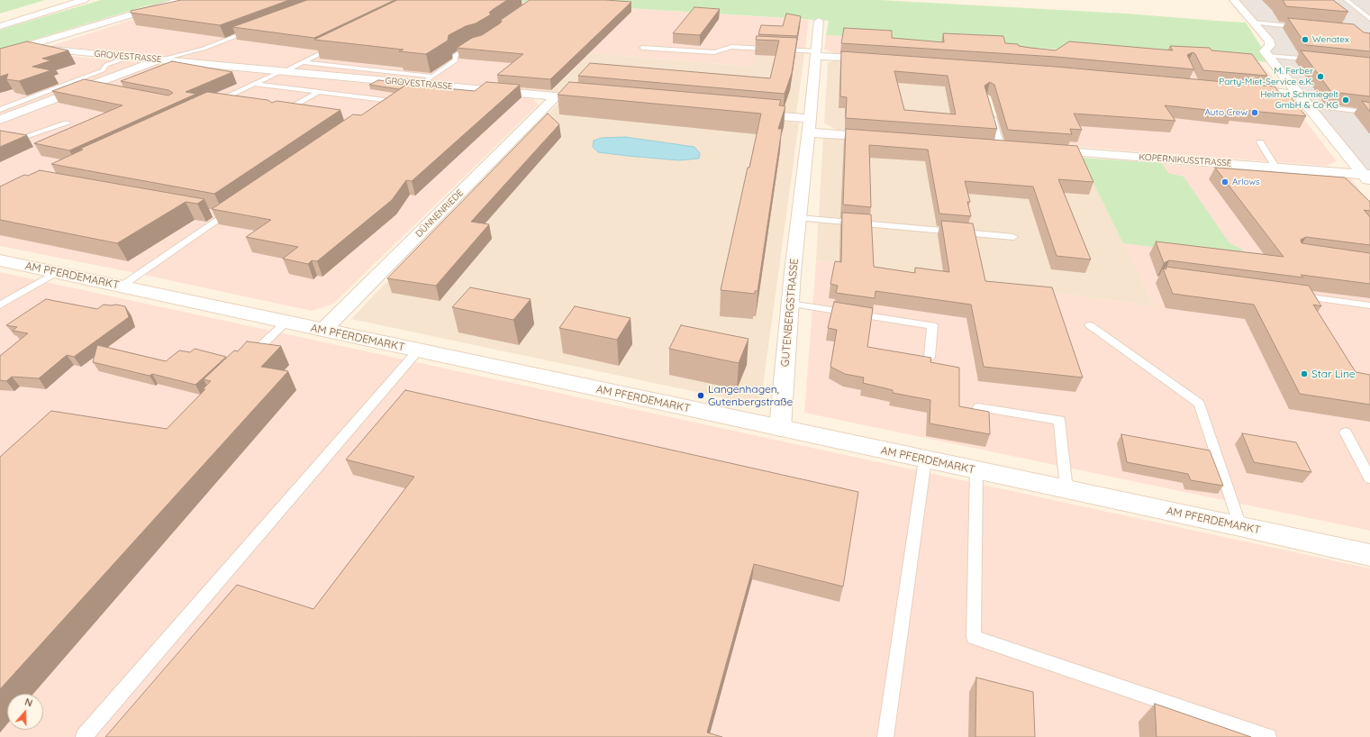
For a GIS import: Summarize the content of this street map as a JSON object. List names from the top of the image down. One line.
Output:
{"streets":{"street":["GROVESTRASSE","KOPERNIKUSSTRASSE","DÜNNENRIEDE","AM PFERDEMARKT","GUTENBERGSTRASSE"]},"crossings":[["GROVESTRASSE","DÜNNENRIEDE"],["DÜNNENRIEDE","AM PFERDEMARKT"],["AM PFERDEMARKT","GUTENBERGSTRASSE"]],"places":["Wenatex","M. Ferber Party-Miet-Service e.K.","Helmut Schmiegelt GmbH & Co KG","Auto Crew","Arlows","Star Line","Langenhagen, Gutenbergstraße"],"north":"top"}
